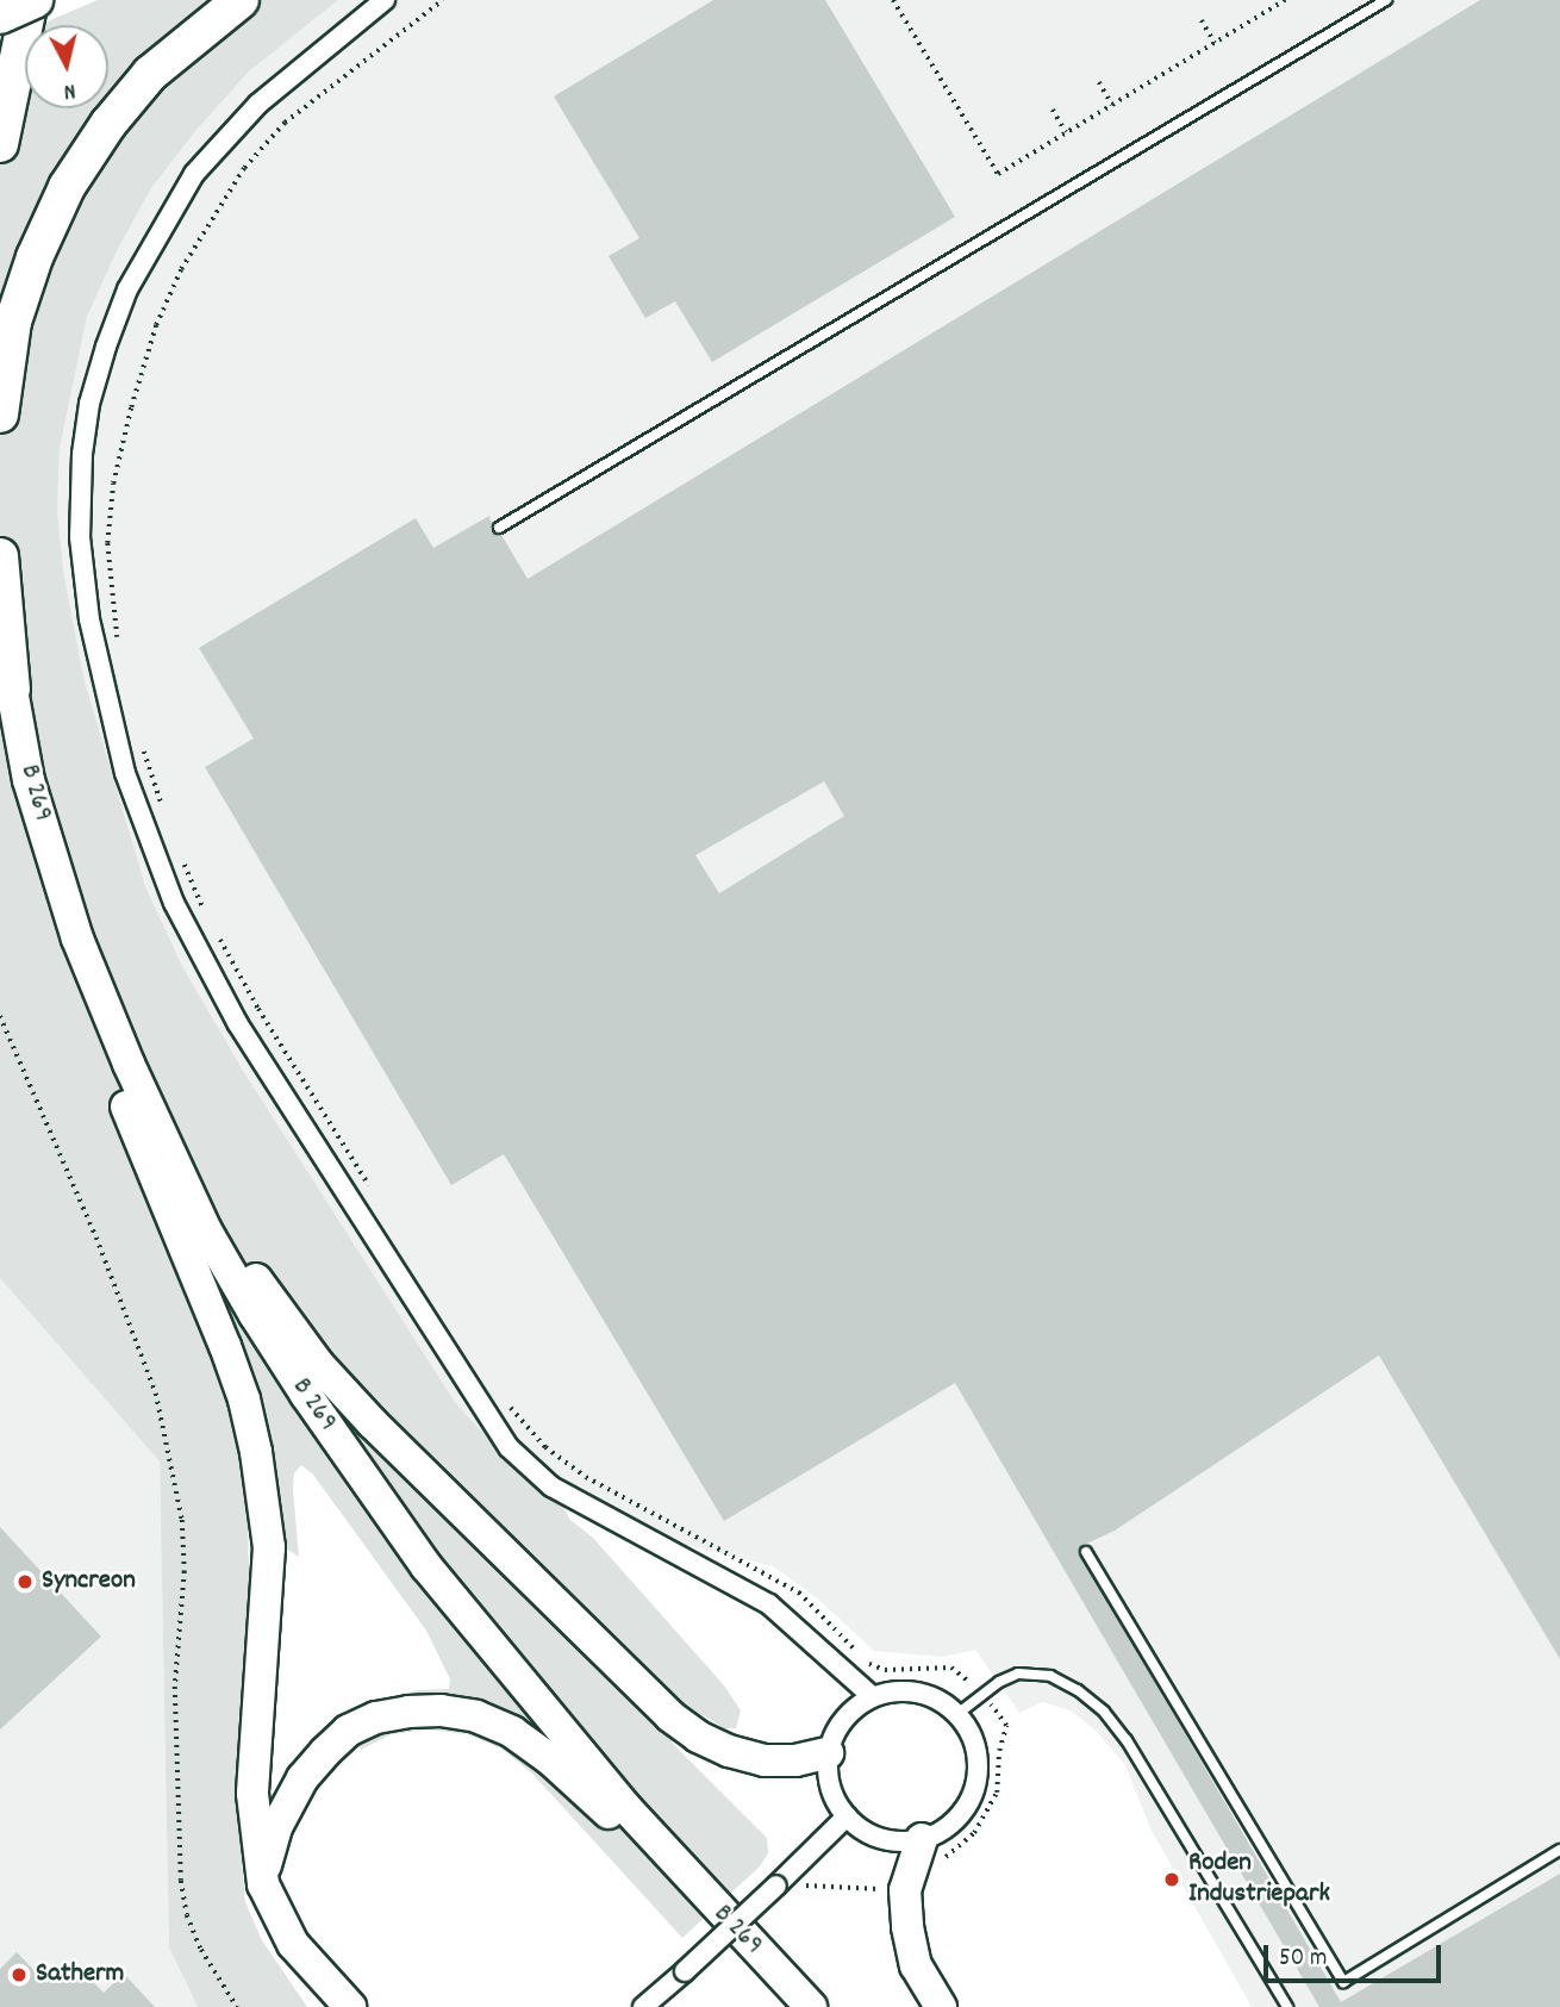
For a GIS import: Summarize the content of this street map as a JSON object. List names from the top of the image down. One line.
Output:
{"streets":{"main road":["B 269"]},"places":["Syncreon","Roden Industriepark","Satherm"],"scale_bar":"50 m","north":"bottom"}
